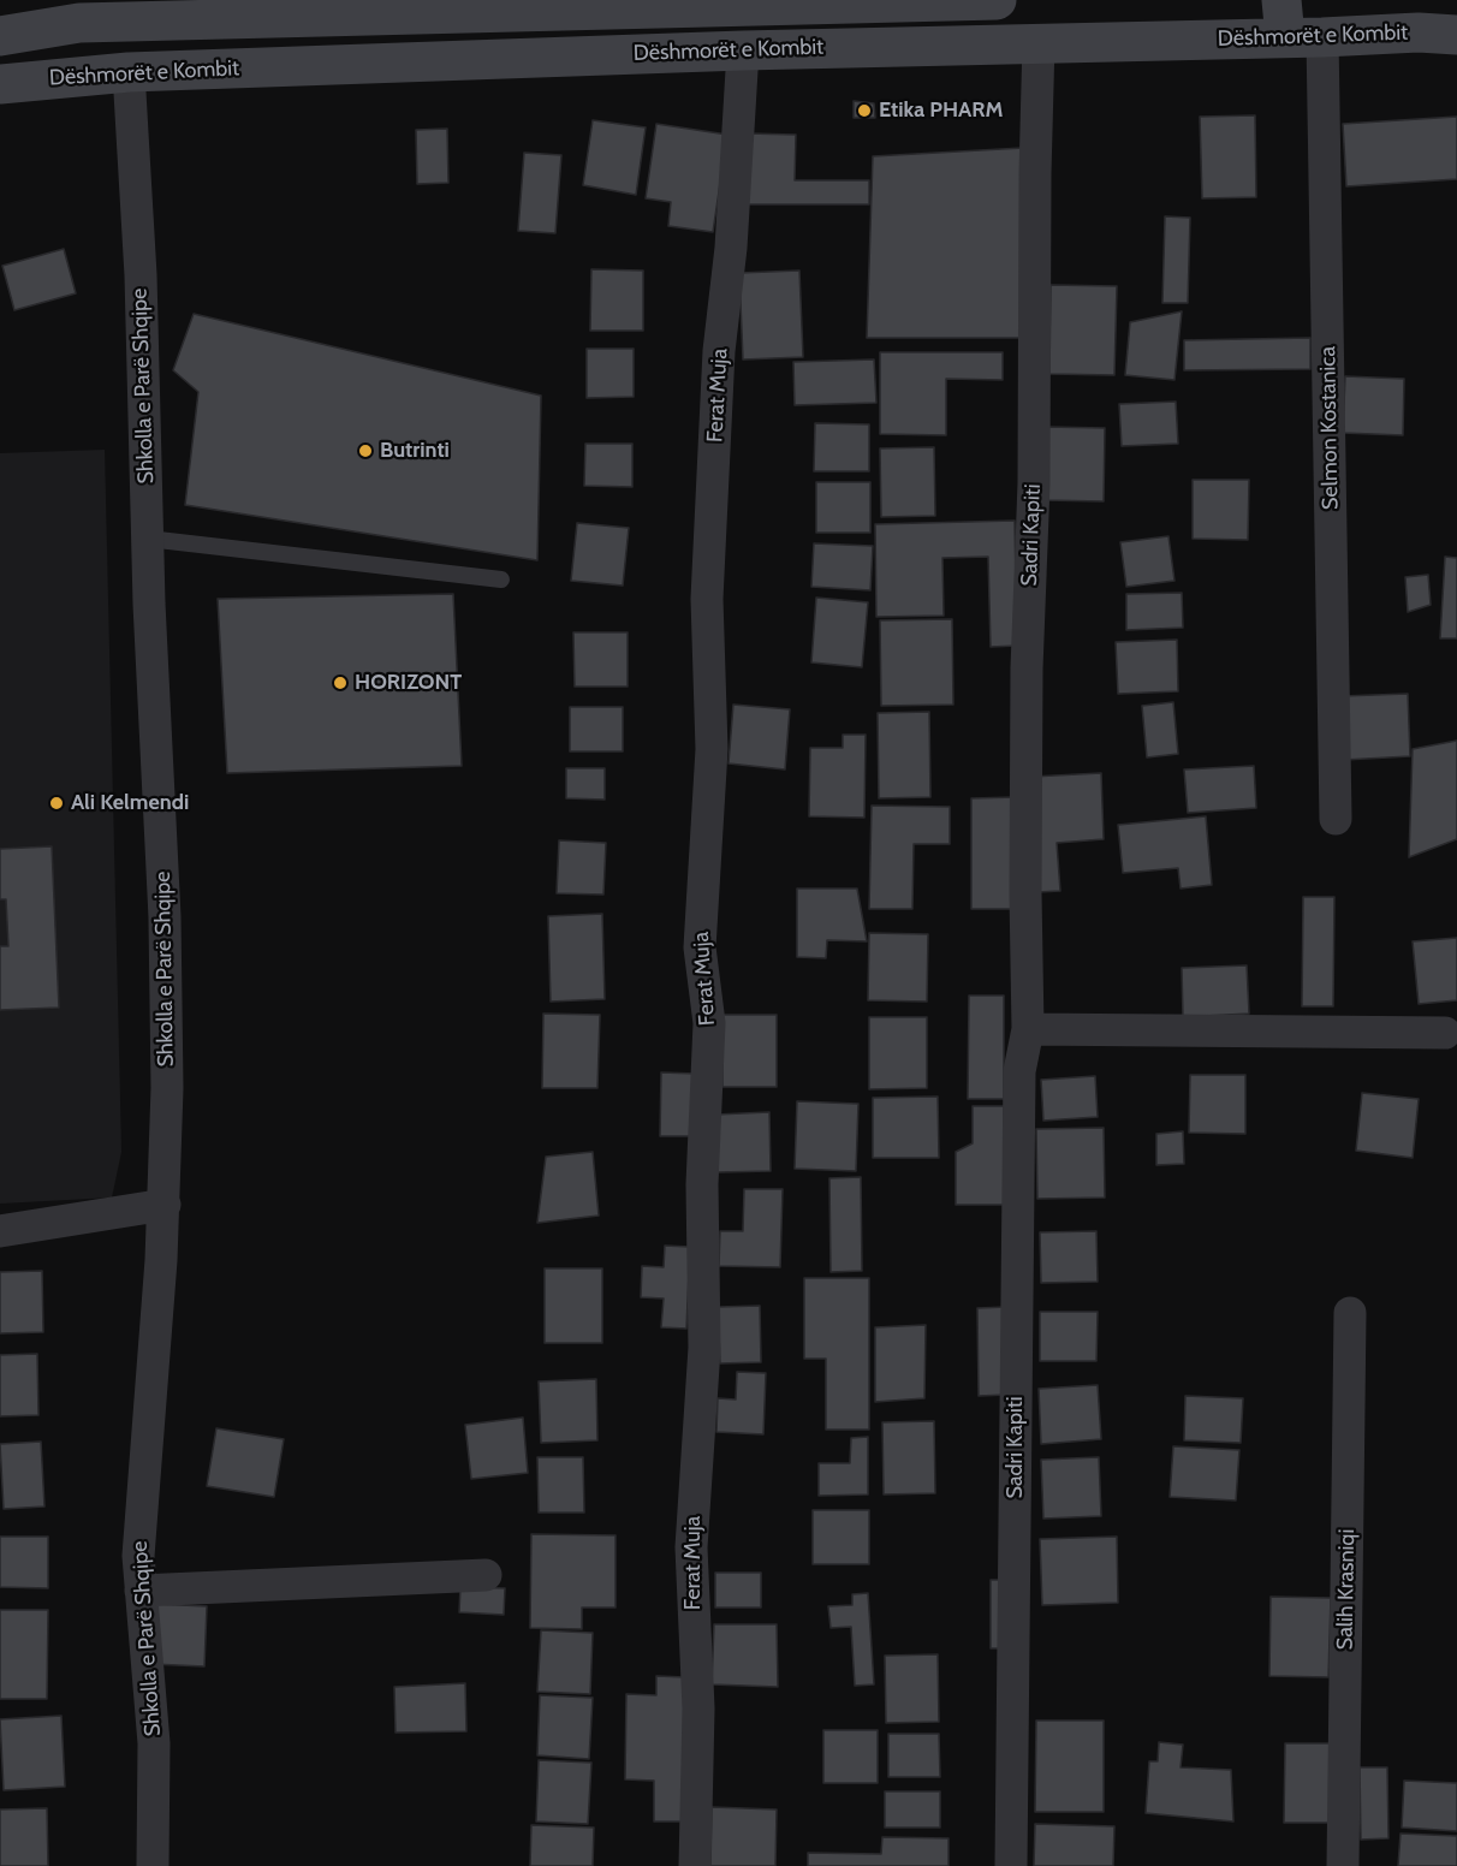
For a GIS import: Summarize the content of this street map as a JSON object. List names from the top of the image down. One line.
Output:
{"streets":{"street":["Dëshmorët e Kombit","Shkolla e Parë Shqipe","Ferat Muja","Selmon Kostanica","Sadri Kapiti","Salih Krasniqi"]},"crossings":[["Dëshmorët e Kombit","Shkolla e Parë Shqipe"],["Dëshmorët e Kombit","Ferat Muja"],["Dëshmorët e Kombit","Selmon Kostanica"],["Dëshmorët e Kombit","Sadri Kapiti"]],"places":["Etika PHARM","Butrinti","HORIZONT","Ali Kelmendi"]}
